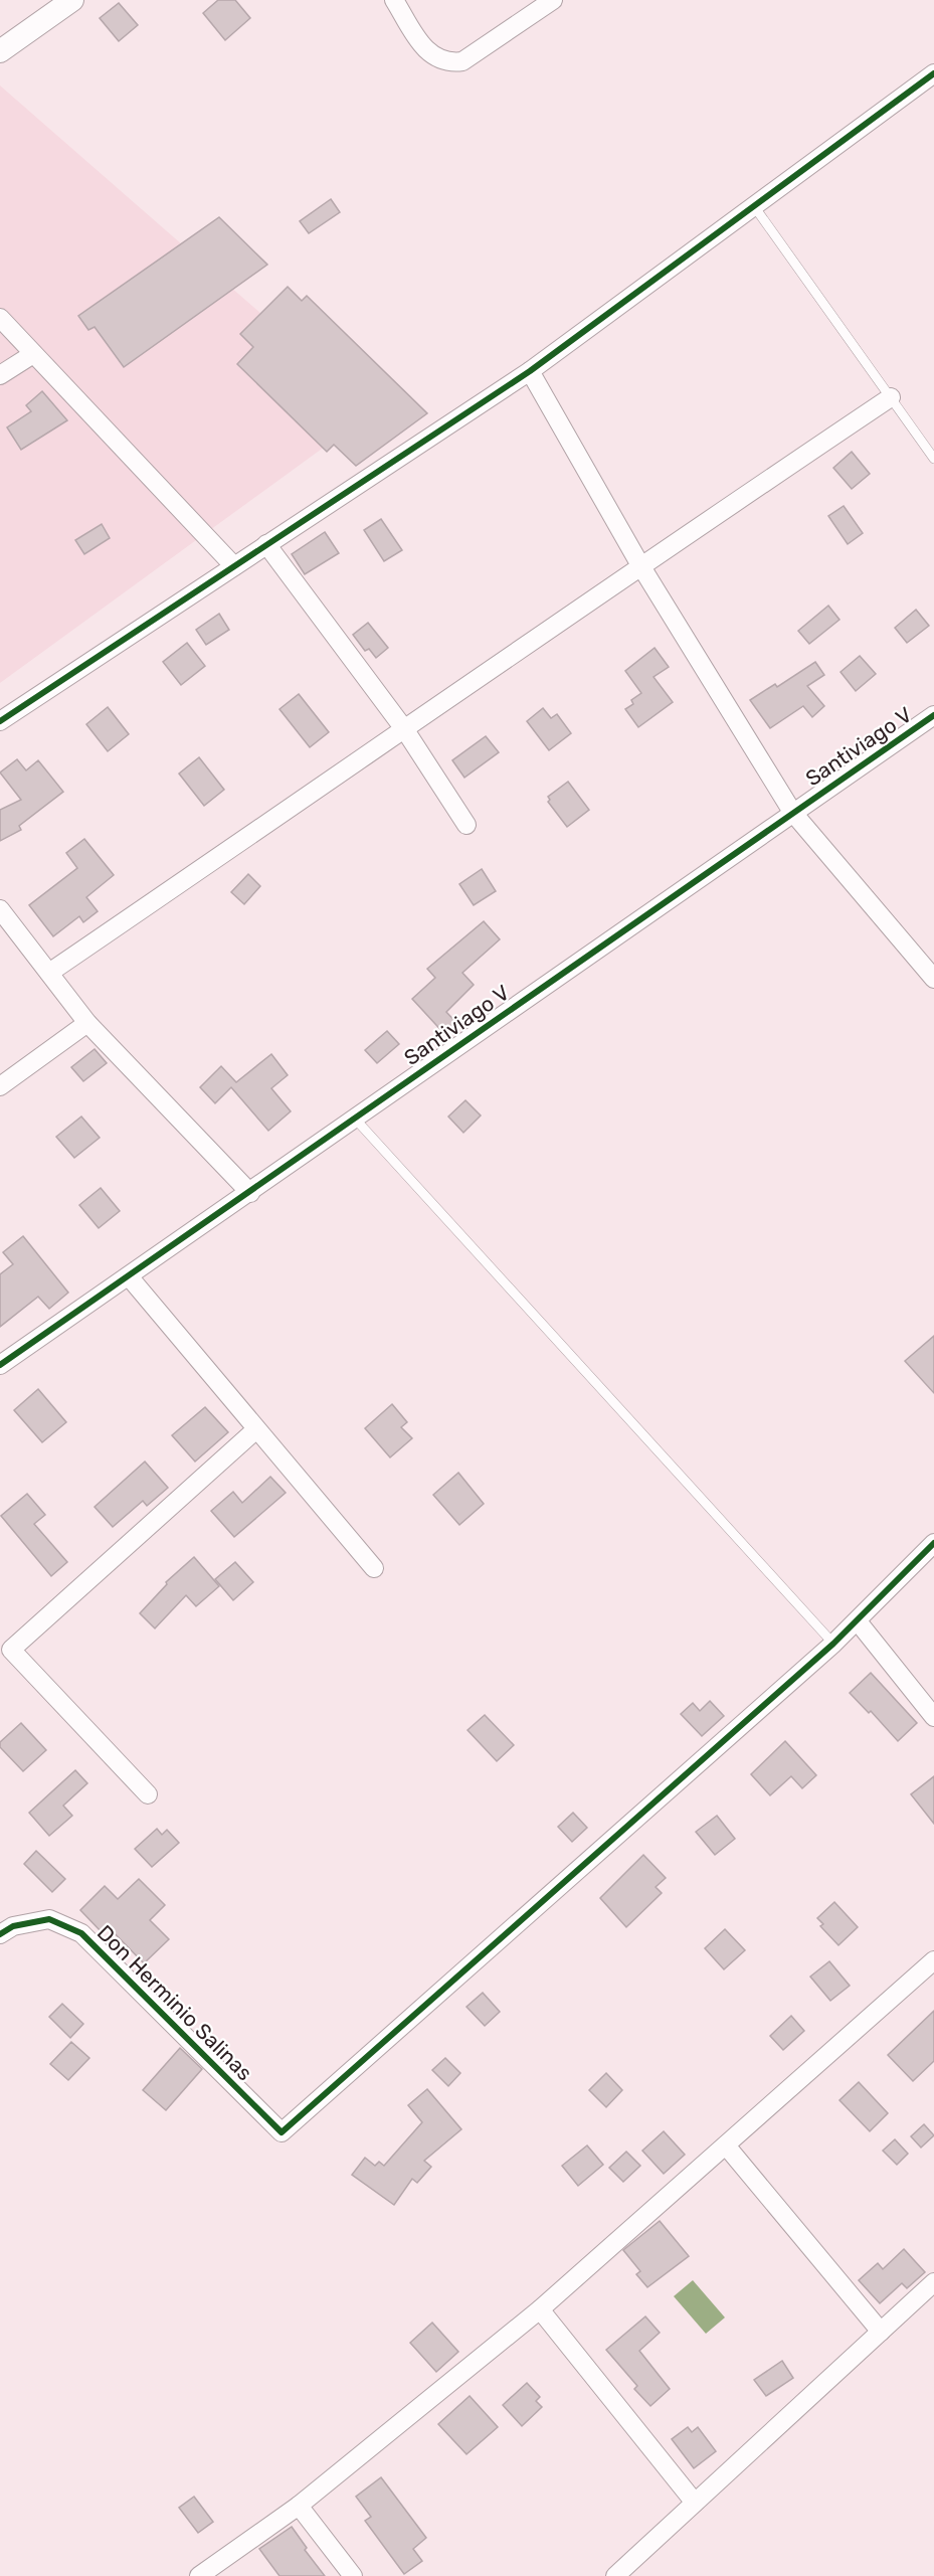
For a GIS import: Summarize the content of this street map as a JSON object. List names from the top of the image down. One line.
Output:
{"streets":{"street":["Santiviago V","Don Herminio Salinas"]}}
